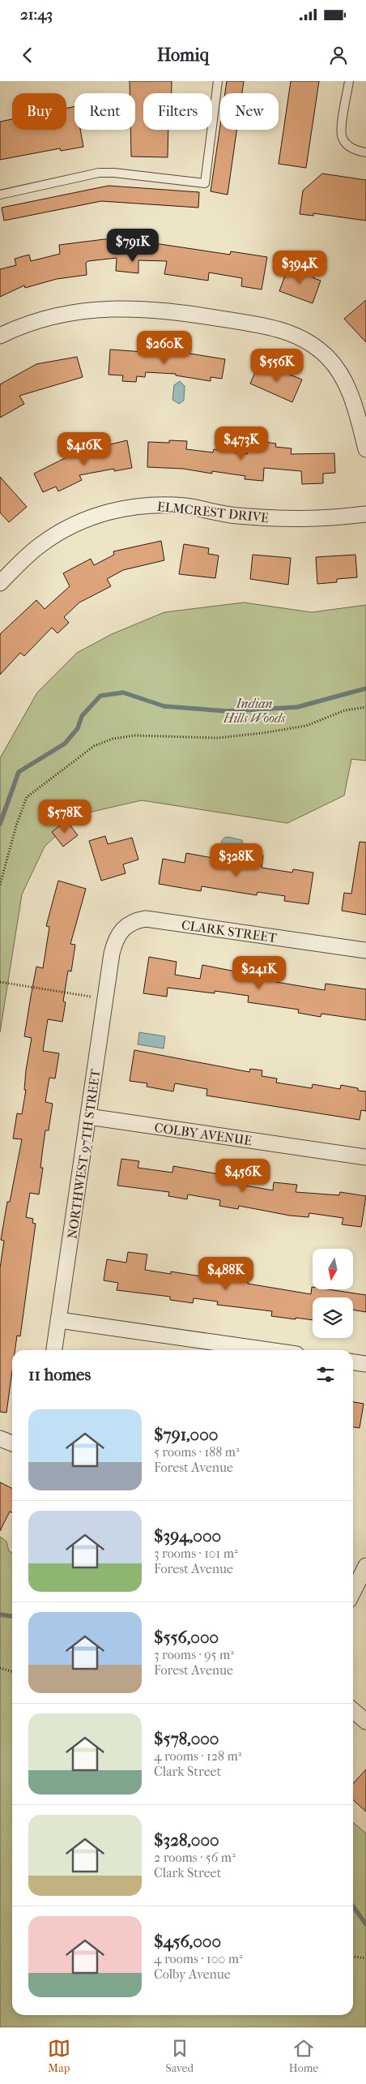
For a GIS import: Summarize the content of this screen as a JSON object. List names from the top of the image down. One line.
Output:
{"streets":{"street":["ELMCREST DRIVE","CLARK STREET","COLBY AVENUE","NORTHWEST 97TH STREET"]},"crossings":[["CLARK STREET","NORTHWEST 97TH STREET"],["COLBY AVENUE","NORTHWEST 97TH STREET"]],"parks":["Indian Hills Woods"],"north":"bottom","page":{"status":"21:43","header":"Homiq","chip":["Buy","Rent","Filters","New"],"price":["$791K","$394K","$260K","$556K","$473K","$416K","$578K","$328K","$241K","$456K","$488K"],"heading":"11 homes","list":[{"name":"$791,000","note":"5 rooms · 188 m² · Forest Avenue"},{"name":"$394,000","note":"3 rooms · 101 m² · Forest Avenue"},{"name":"$556,000","note":"3 rooms · 95 m² · Forest Avenue"},{"name":"$578,000","note":"4 rooms · 128 m² · Clark Street"},{"name":"$328,000","note":"2 rooms · 56 m² · Clark Street"},{"name":"$456,000","note":"4 rooms · 100 m² · Colby Avenue"}],"tabs":["Map","Saved","Home"]}}
